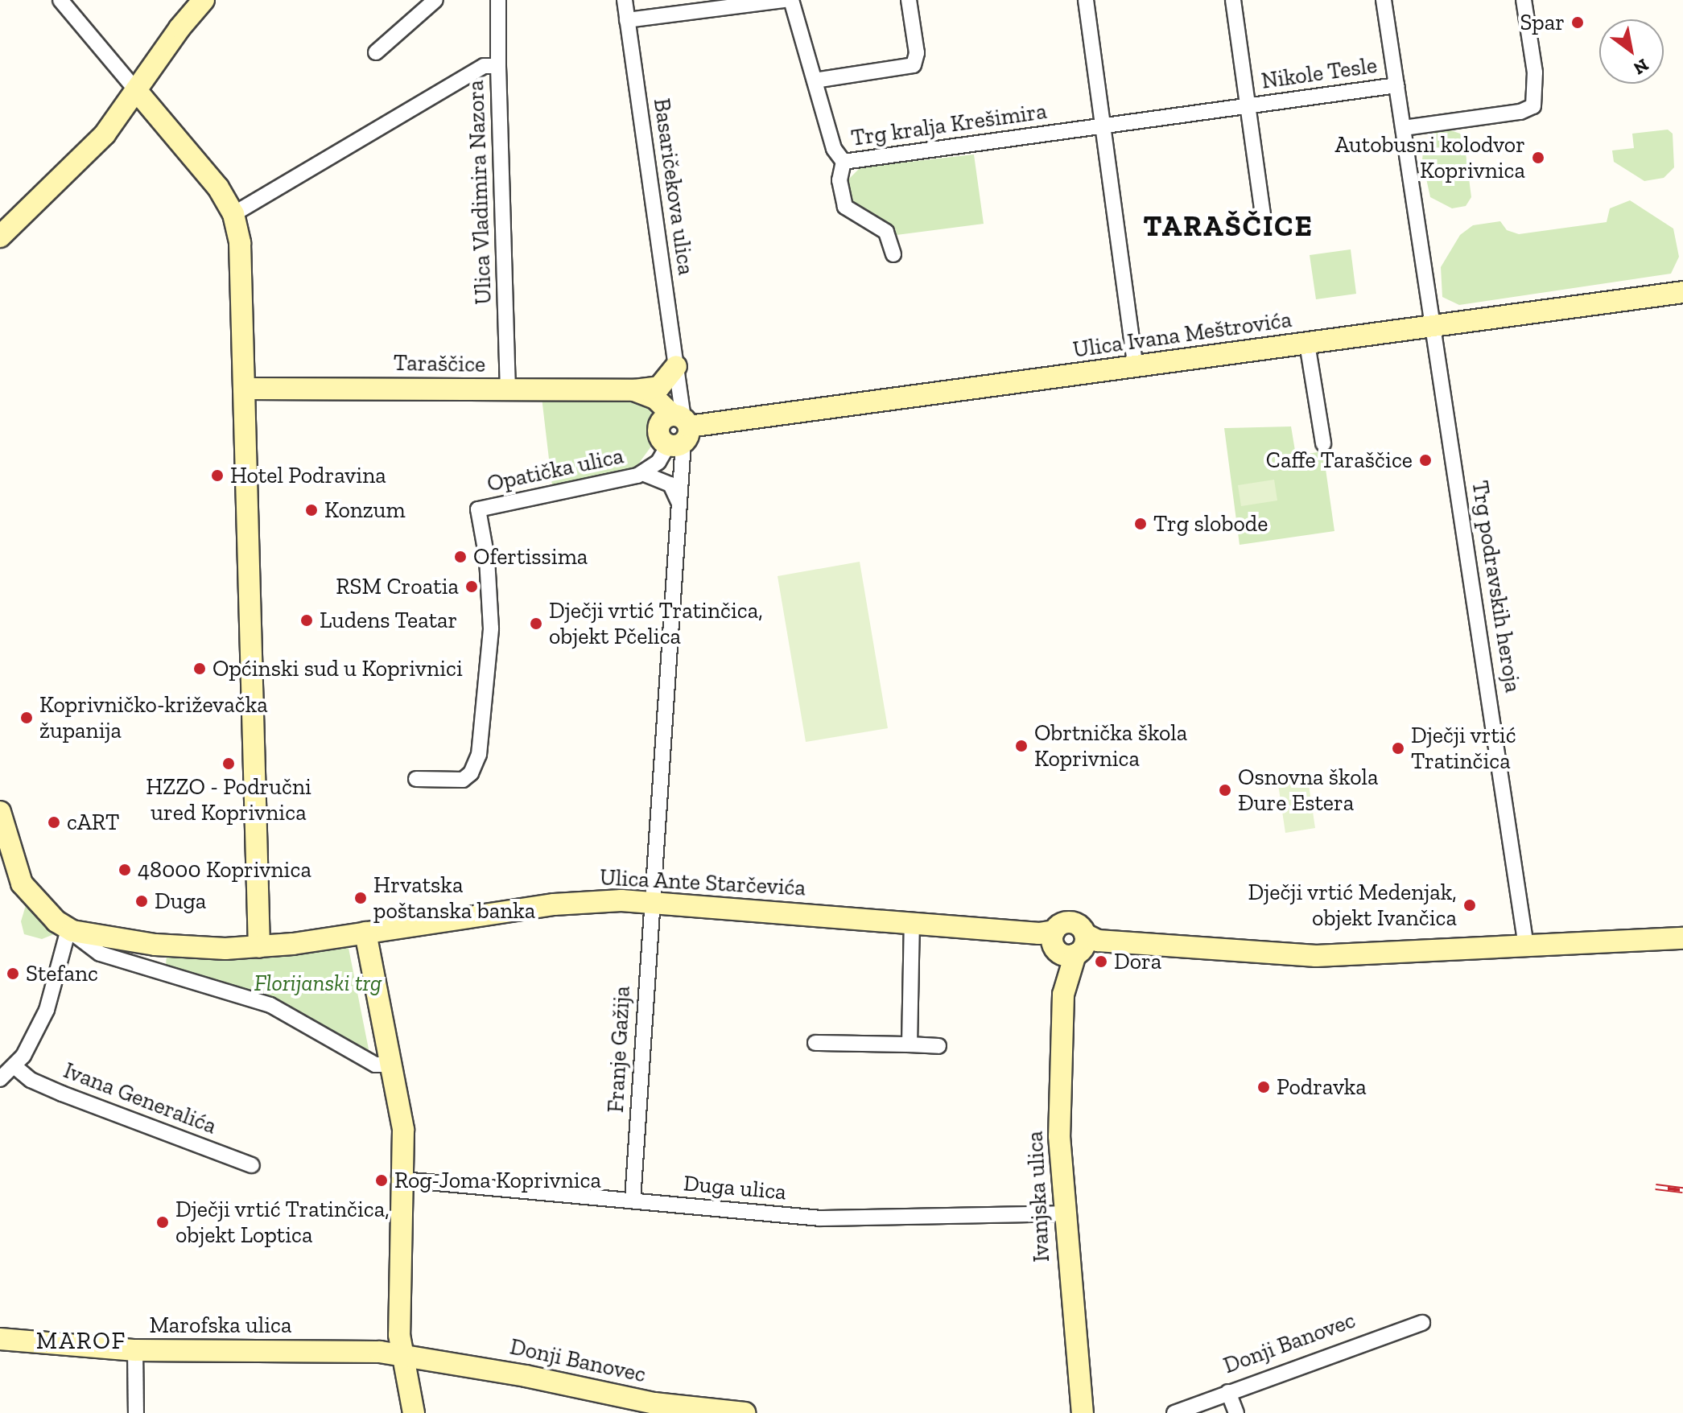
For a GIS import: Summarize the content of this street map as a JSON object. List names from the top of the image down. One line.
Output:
{"streets":{"main road":["Ulica Ivana Meštrovića","Taraščice","Ulica Ante Starčevića","Ivanjska ulica","Marofska ulica","Donji Banovec"],"street":["Nikole Tesle","Trg kralja Krešimira","Basaričekova ulica","Ulica Vladimira Nazora","Opatička ulica","Trg podravskih heroja","Franje Gažija","Ivana Generalića","Duga ulica"]},"crossings":[["Nikole Tesle","Trg kralja Krešimira"],["Nikole Tesle","Trg podravskih heroja"],["Basaričekova ulica","Ulica Ivana Meštrovića"],["Basaričekova ulica","Taraščice"],["Basaričekova ulica","Opatička ulica"],["Basaričekova ulica","Ulica Ante Starčevića"],["Basaričekova ulica","Franje Gažija"],["Ulica Vladimira Nazora","Taraščice"],["Ulica Ivana Meštrovića","Taraščice"],["Ulica Ivana Meštrovića","Opatička ulica"],["Ulica Ivana Meštrovića","Trg podravskih heroja"],["Taraščice","Opatička ulica"],["Trg podravskih heroja","Ulica Ante Starčevića"],["Ulica Ante Starčevića","Franje Gažija"],["Ulica Ante Starčevića","Ivanjska ulica"],["Franje Gažija","Duga ulica"],["Duga ulica","Ivanjska ulica"],["Marofska ulica","Donji Banovec"]],"districts":["TARAŠČICE","MAROF"],"parks":["Florijanski trg"],"places":["Spar","Autobusni kolodvor Koprivnica","Caffe Taraščice","Hotel Podravina","Konzum","Trg slobode","Ofertissima","RSM Croatia","Ludens Teatar","Dječji vrtić Tratinčica, objekt Pčelica","Općinski sud u Koprivnici","Koprivničko-križevačka županija","Obrtnička škola Koprivnica","Dječji vrtić Tratinčica","HZZO - Područni ured Koprivnica","Osnovna škola Đure Estera","cART","48000 Koprivnica","Hrvatska poštanska banka","Duga","Dječji vrtić Medenjak, objekt Ivančica","Dora","Stefanc","Podravka","Rog-Joma Koprivnica","Dječji vrtić Tratinčica, objekt Loptica"],"north":"bottom right"}
